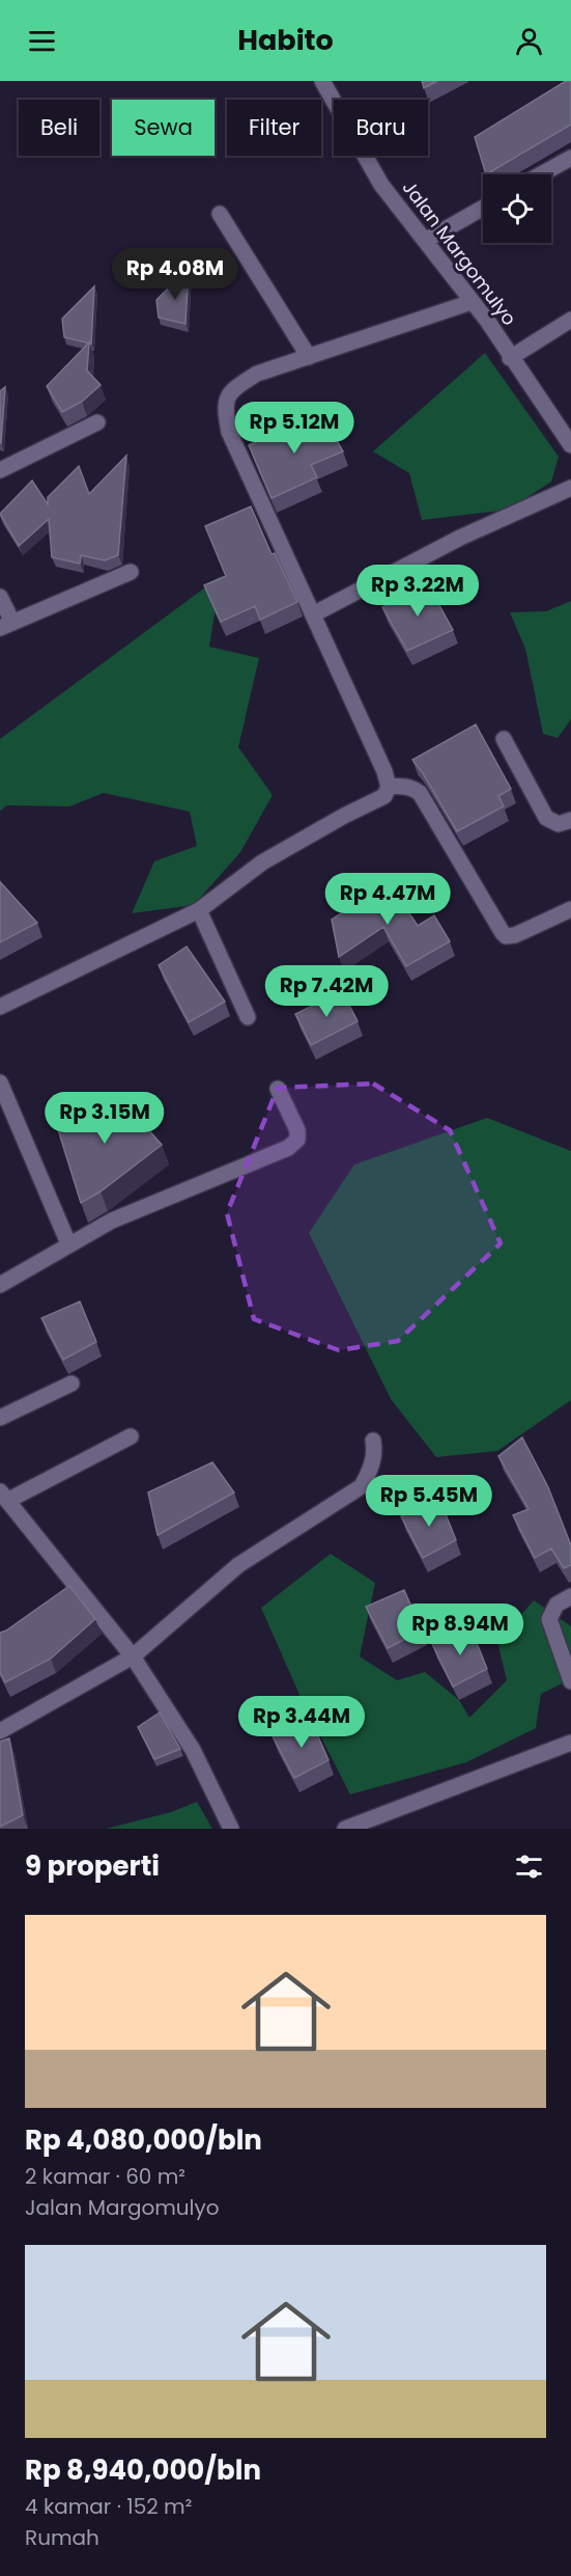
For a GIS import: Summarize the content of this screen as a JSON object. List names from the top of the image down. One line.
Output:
{"streets":{"street":["Jalan Margomulyo"]},"page":{"header":"Habito","chip":["Beli","Sewa","Filter","Baru"],"price":["Rp 4.08M","Rp 5.12M","Rp 3.22M","Rp 4.47M","Rp 7.42M","Rp 3.15M","Rp 5.45M","Rp 8.94M","Rp 3.44M"],"heading":"9 properti","list":[{"name":"Rp 4,080,000/bln","note":"2 kamar · 60 m² · Jalan Margomulyo"},{"name":"Rp 8,940,000/bln","note":"4 kamar · 152 m² · Rumah"}]}}
